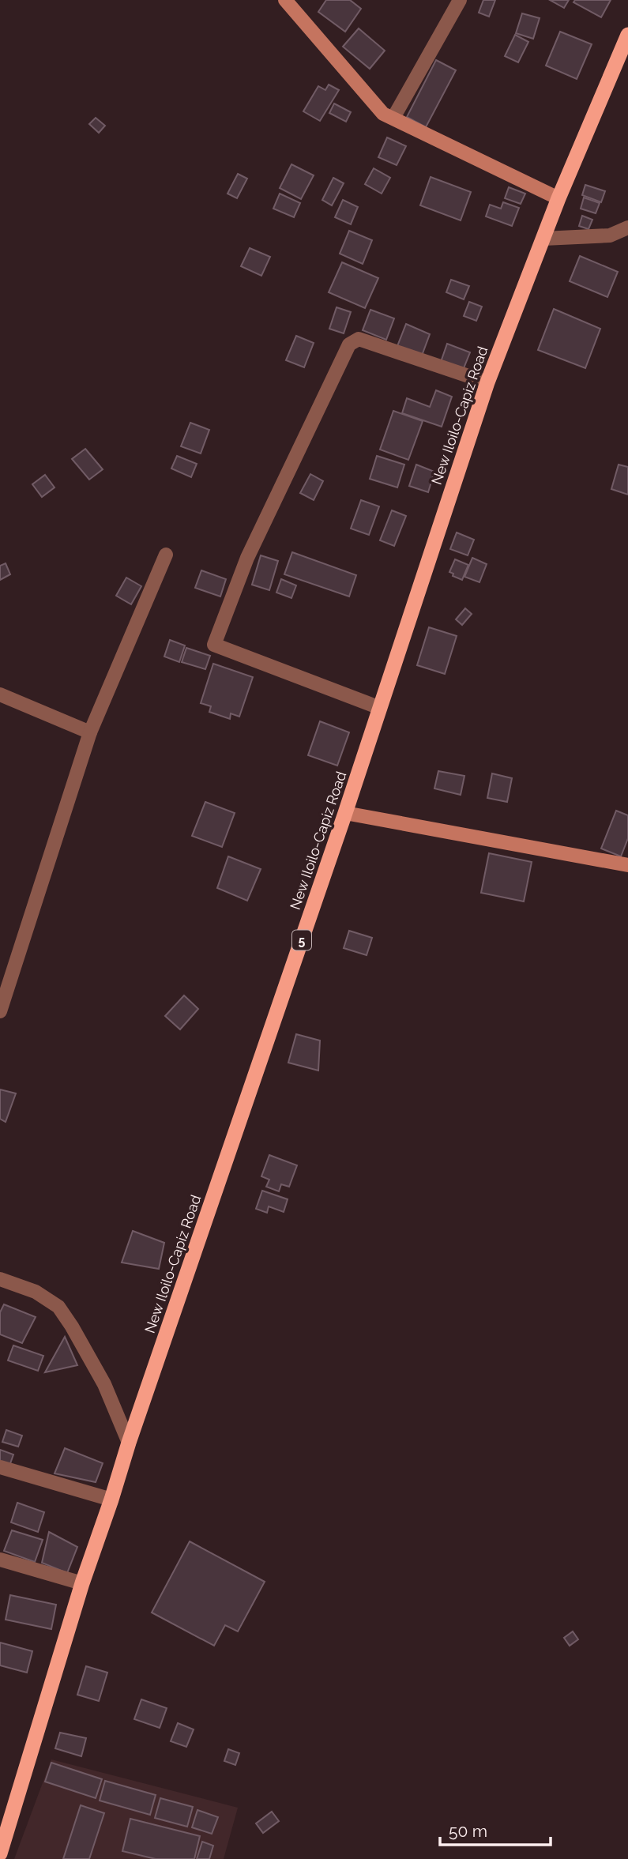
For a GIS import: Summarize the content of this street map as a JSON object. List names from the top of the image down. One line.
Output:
{"streets":{"highway":["New Iloilo-Capiz Road","5"]},"scale_bar":"50 m"}
